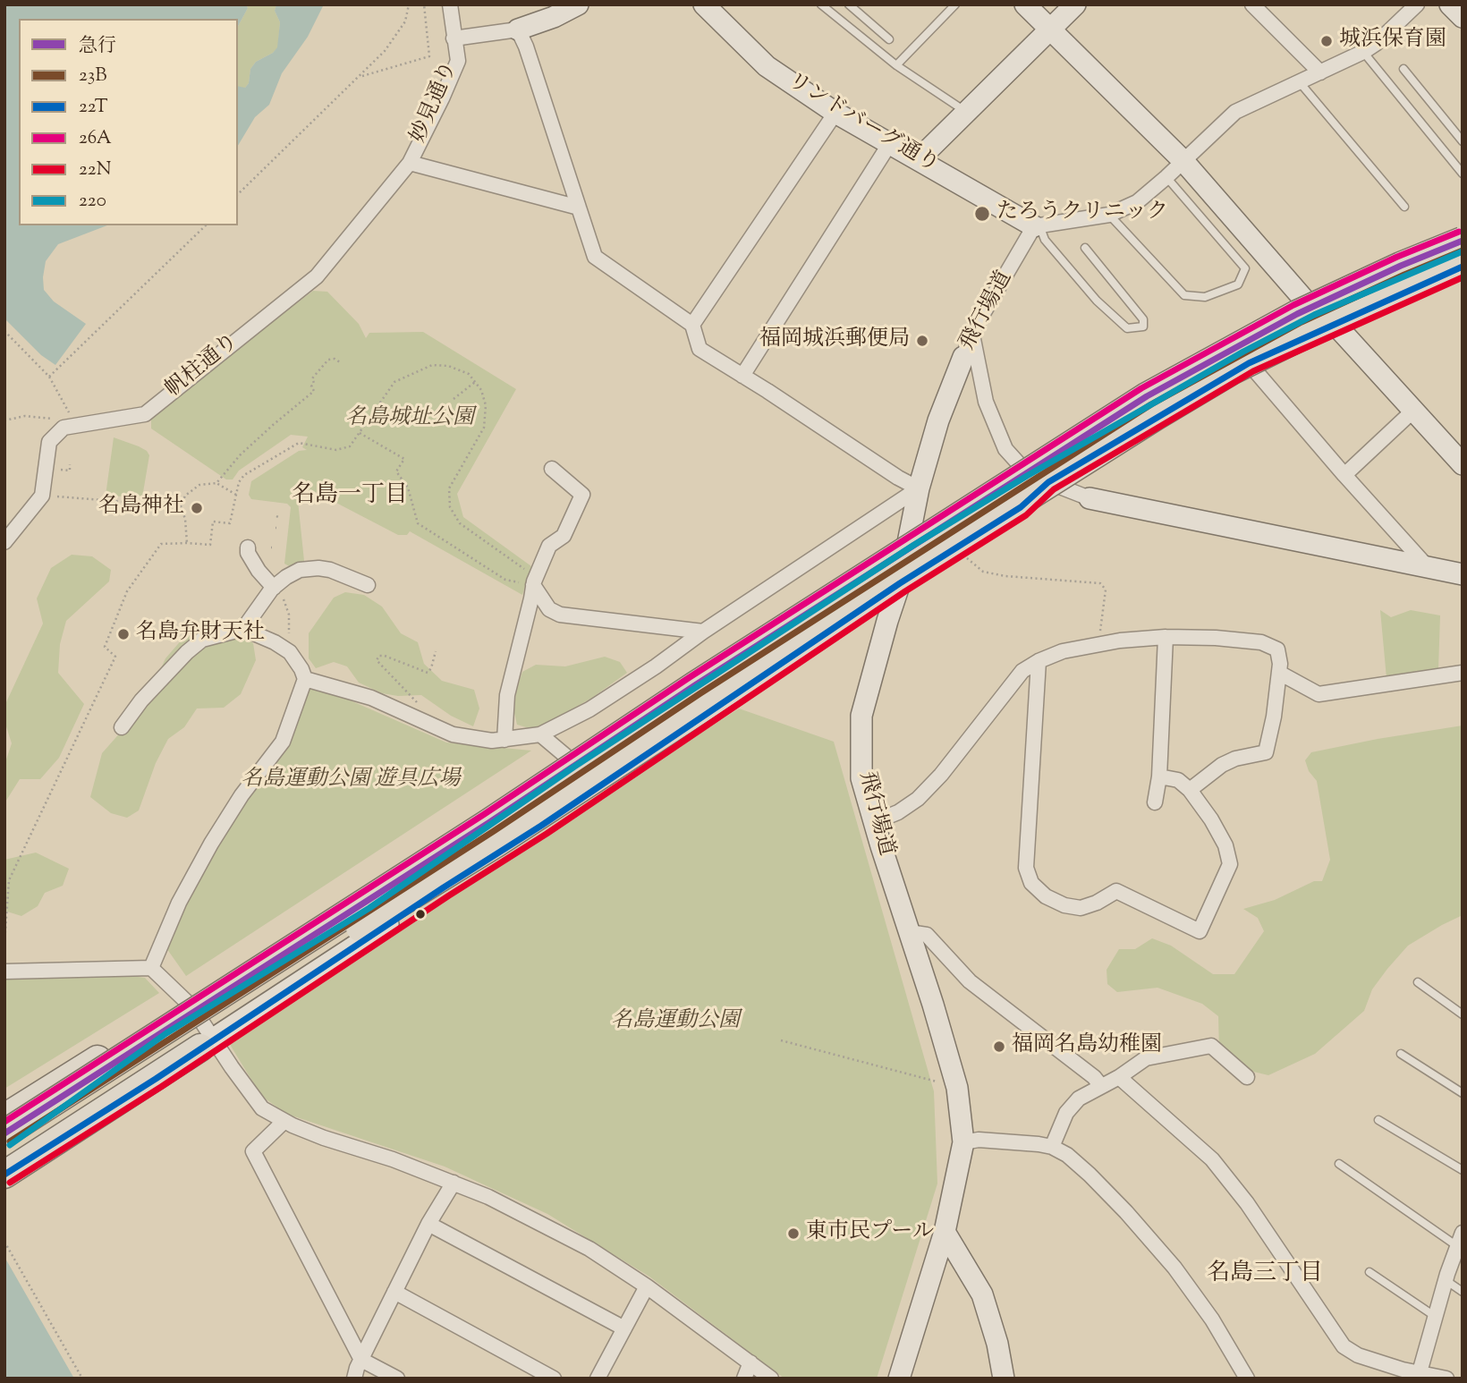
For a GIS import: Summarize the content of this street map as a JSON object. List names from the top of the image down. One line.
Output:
{"streets":{"street":["妙見通り","リンドバーグ通り","飛行場道","帆柱通り"]},"crossings":[["妙見通り","帆柱通り"],["リンドバーグ通り","飛行場道"]],"districts":["名島一丁目","名島三丁目"],"parks":["名島城址公園","名島運動公園 遊具広場","名島運動公園"],"places":["城浜保育園","たろうクリニック","福岡城浜郵便局","名島神社","名島弁財天社","福岡名島幼稚園","東市民プール"],"lines":["transit line 26A","transit line 急行","transit line 23B","transit line 220","transit line 22T","transit line 22N"],"legend":["急行","23B","22T","26A","22N","220"]}
